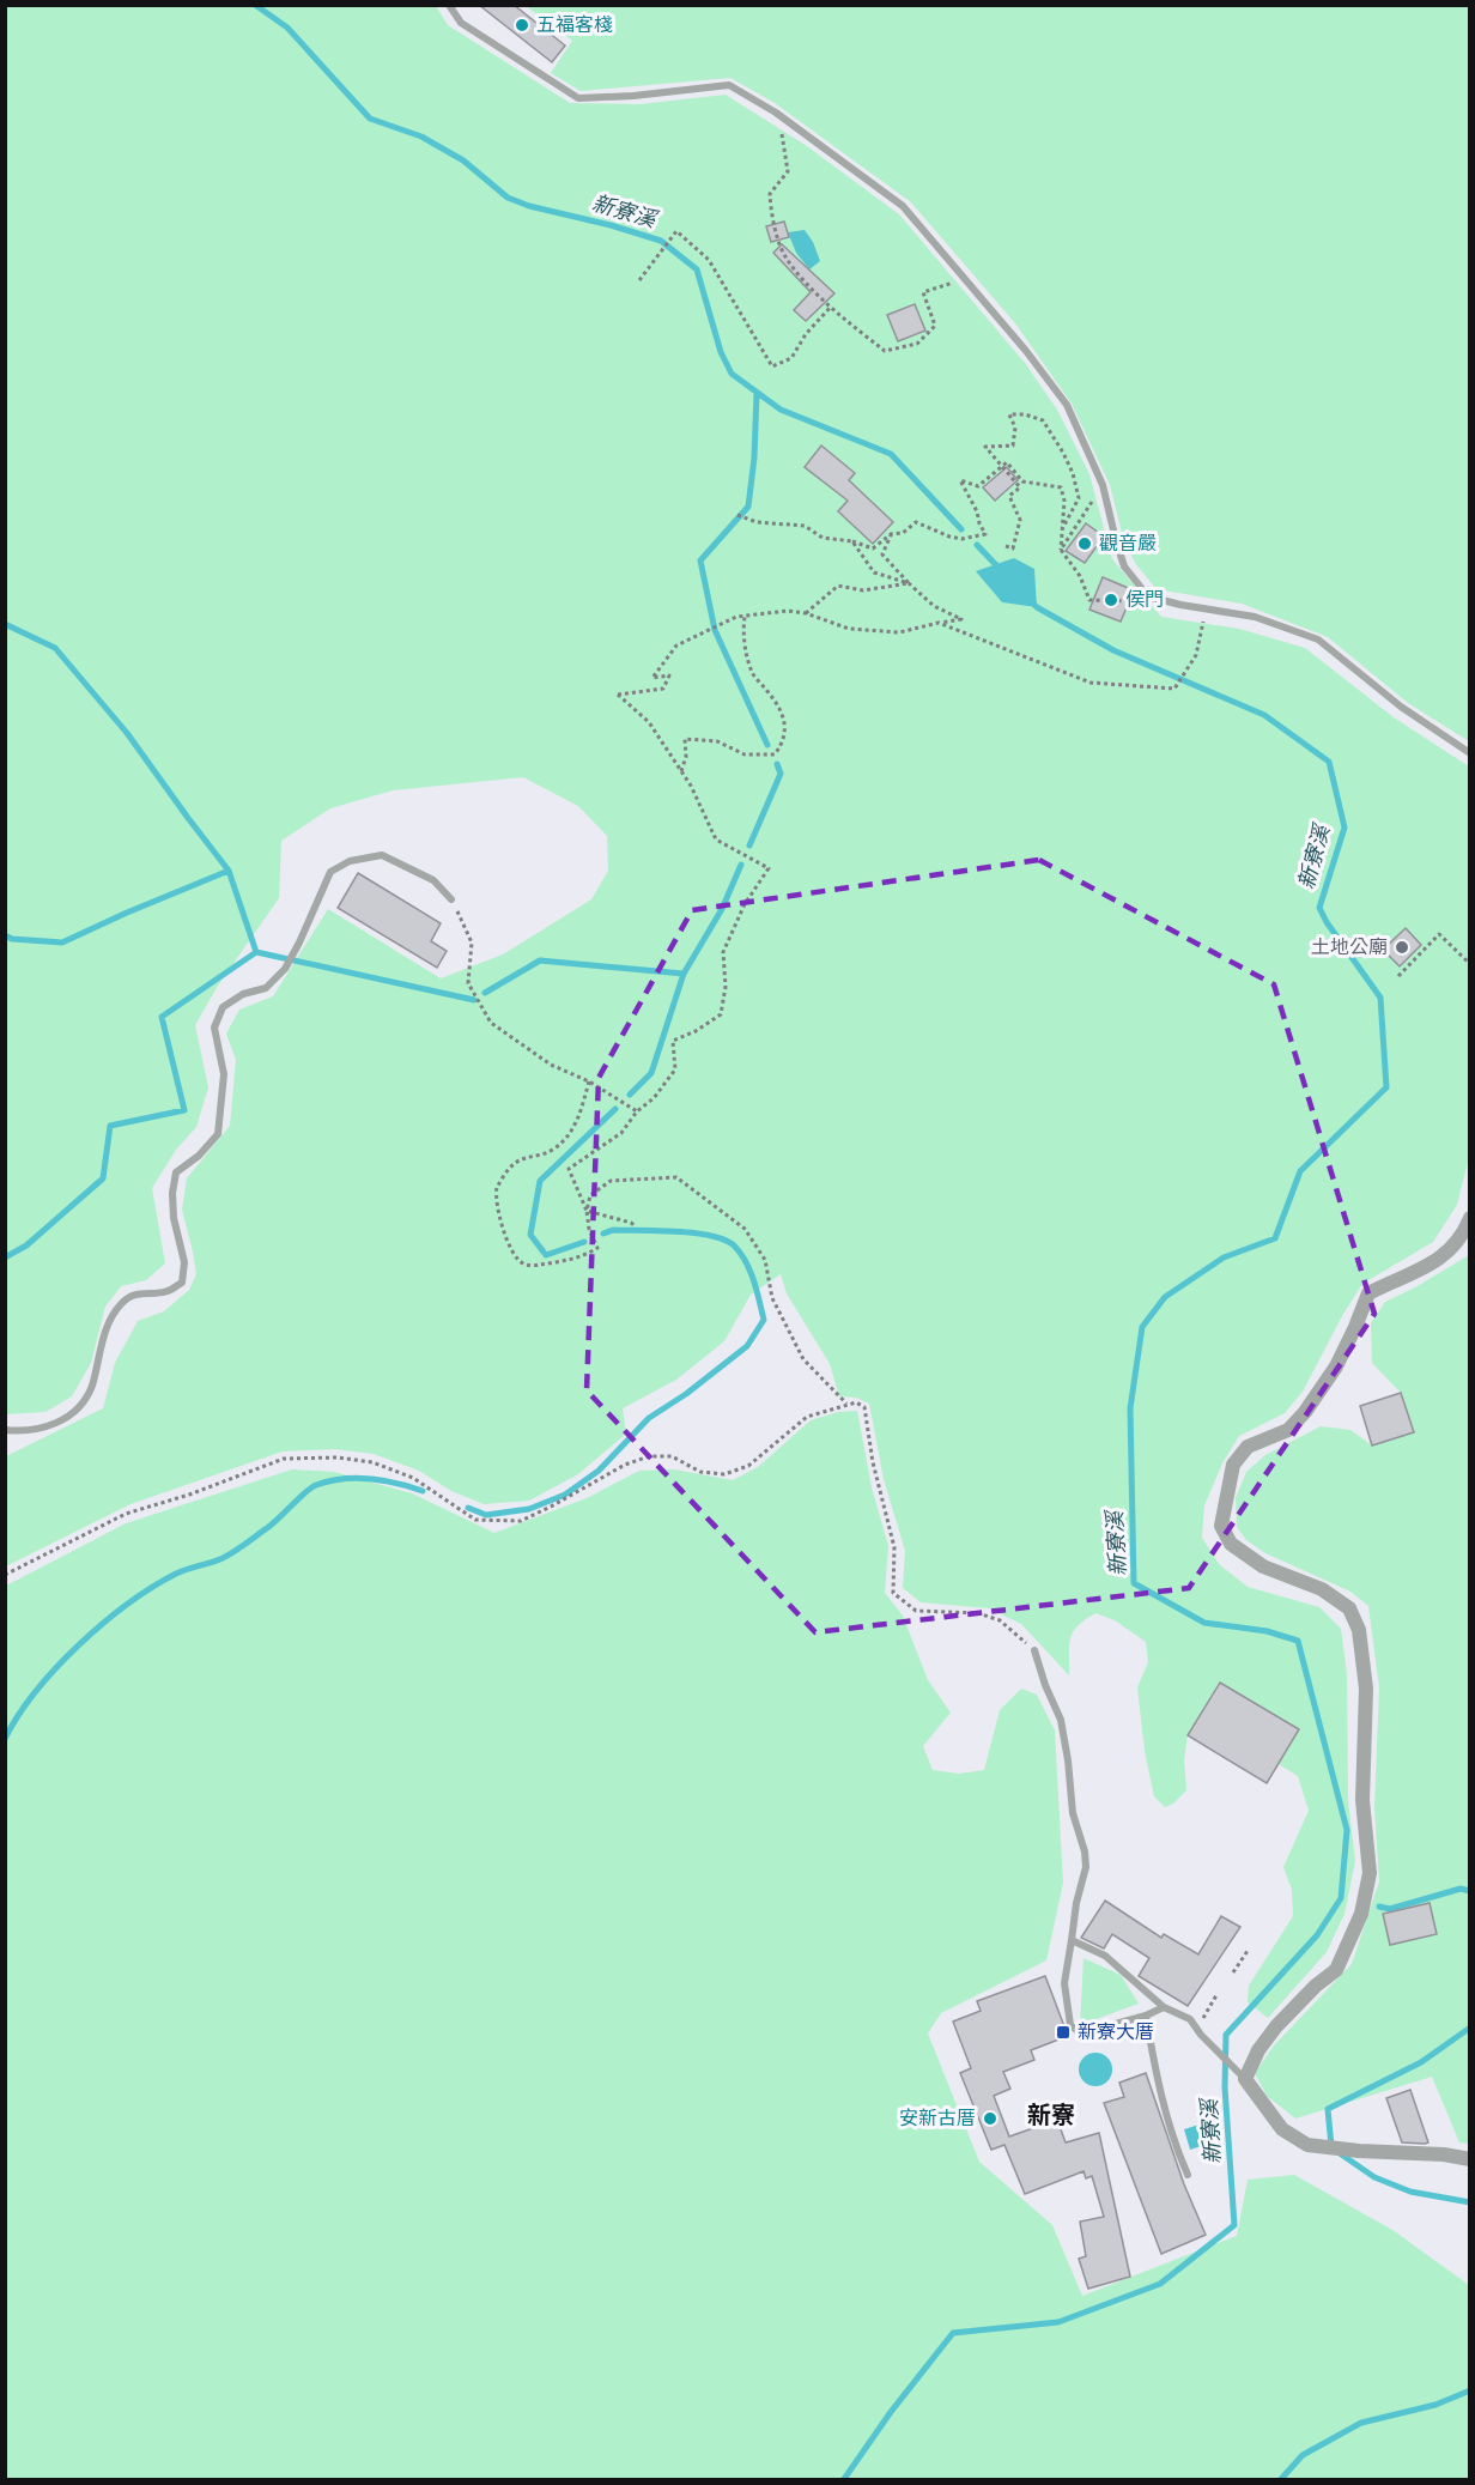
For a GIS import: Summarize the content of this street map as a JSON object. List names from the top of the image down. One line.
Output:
{"districts":["新寮"],"water":["新寮溪"],"places":{"other":["五福客棧","觀音嚴","侯門","土地公廟","安新古厝"],"transit":["新寮大厝"]}}
